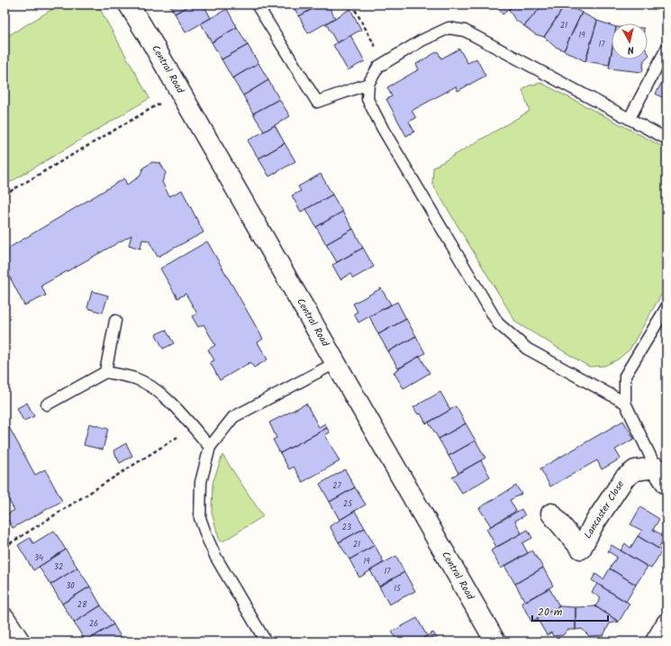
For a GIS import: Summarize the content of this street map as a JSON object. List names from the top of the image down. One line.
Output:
{"streets":{"street":["Central Road","Lancaster Close"]},"house_numbers":["21","19","17","27","25","23","21","34","19","32","17","30","15","28","26"],"scale_bar":"20 m","north":"bottom"}
